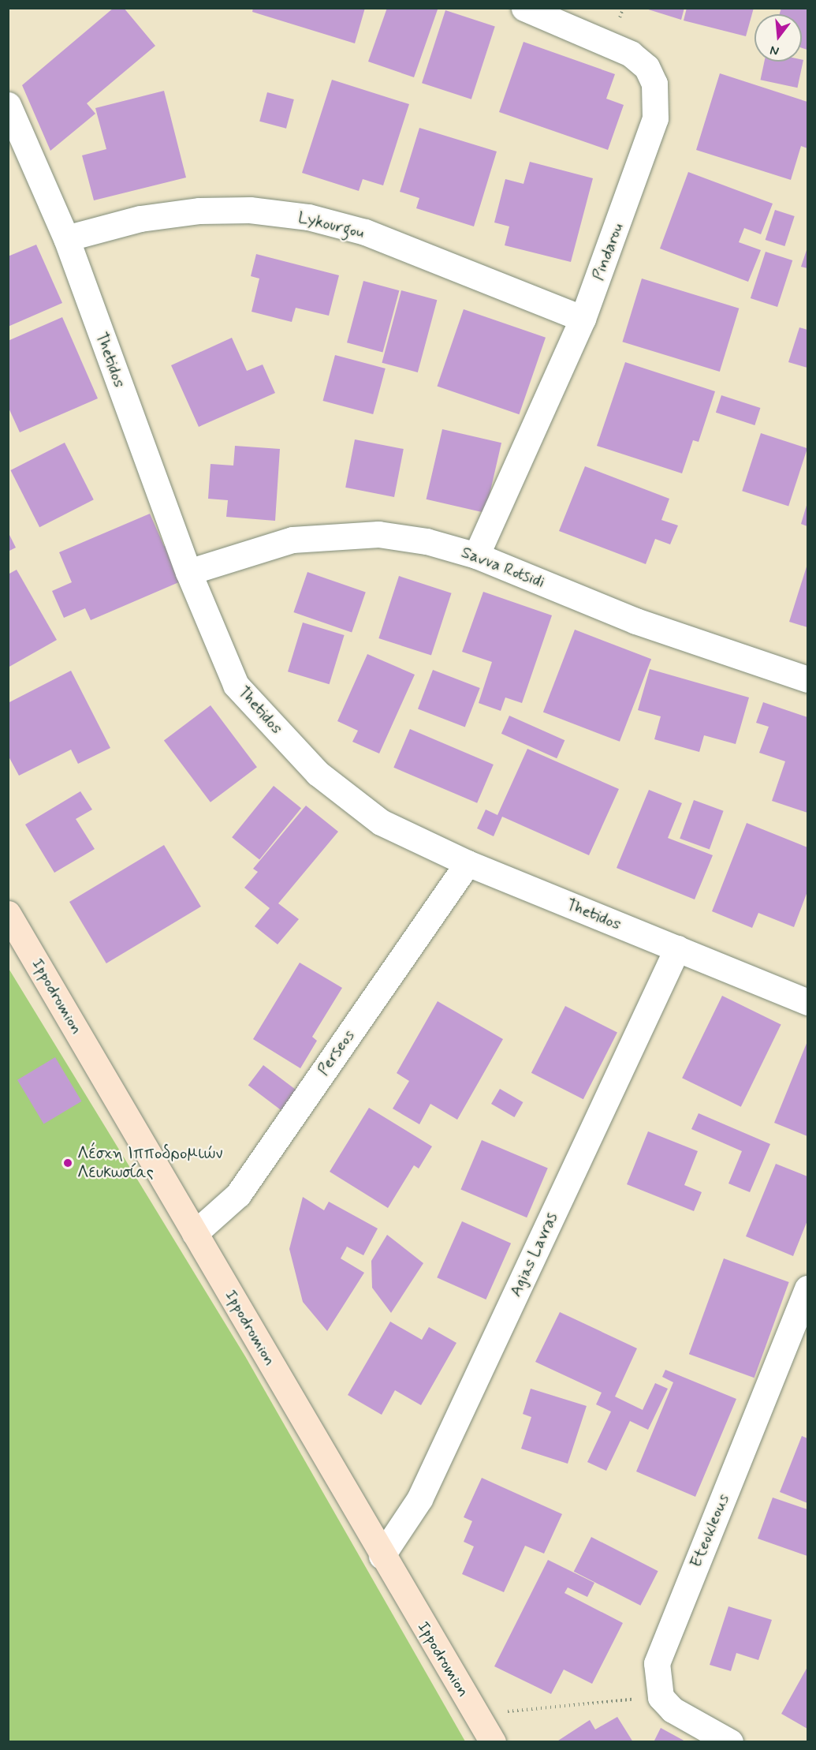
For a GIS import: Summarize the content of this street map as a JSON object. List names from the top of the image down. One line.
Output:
{"streets":{"street":["Lykourgou","Pindarou","Thetidos","Savva Rotsidi","Ippodromion","Perseos","Agias Lavras","Eteokleous"]},"crossings":[["Lykourgou","Pindarou"],["Lykourgou","Thetidos"],["Pindarou","Savva Rotsidi"],["Thetidos","Savva Rotsidi"],["Thetidos","Perseos"],["Thetidos","Agias Lavras"],["Ippodromion","Perseos"],["Ippodromion","Agias Lavras"]],"places":["Λέσχη Ιπποδρομιών Λευκωσίας"],"north":"bottom"}
